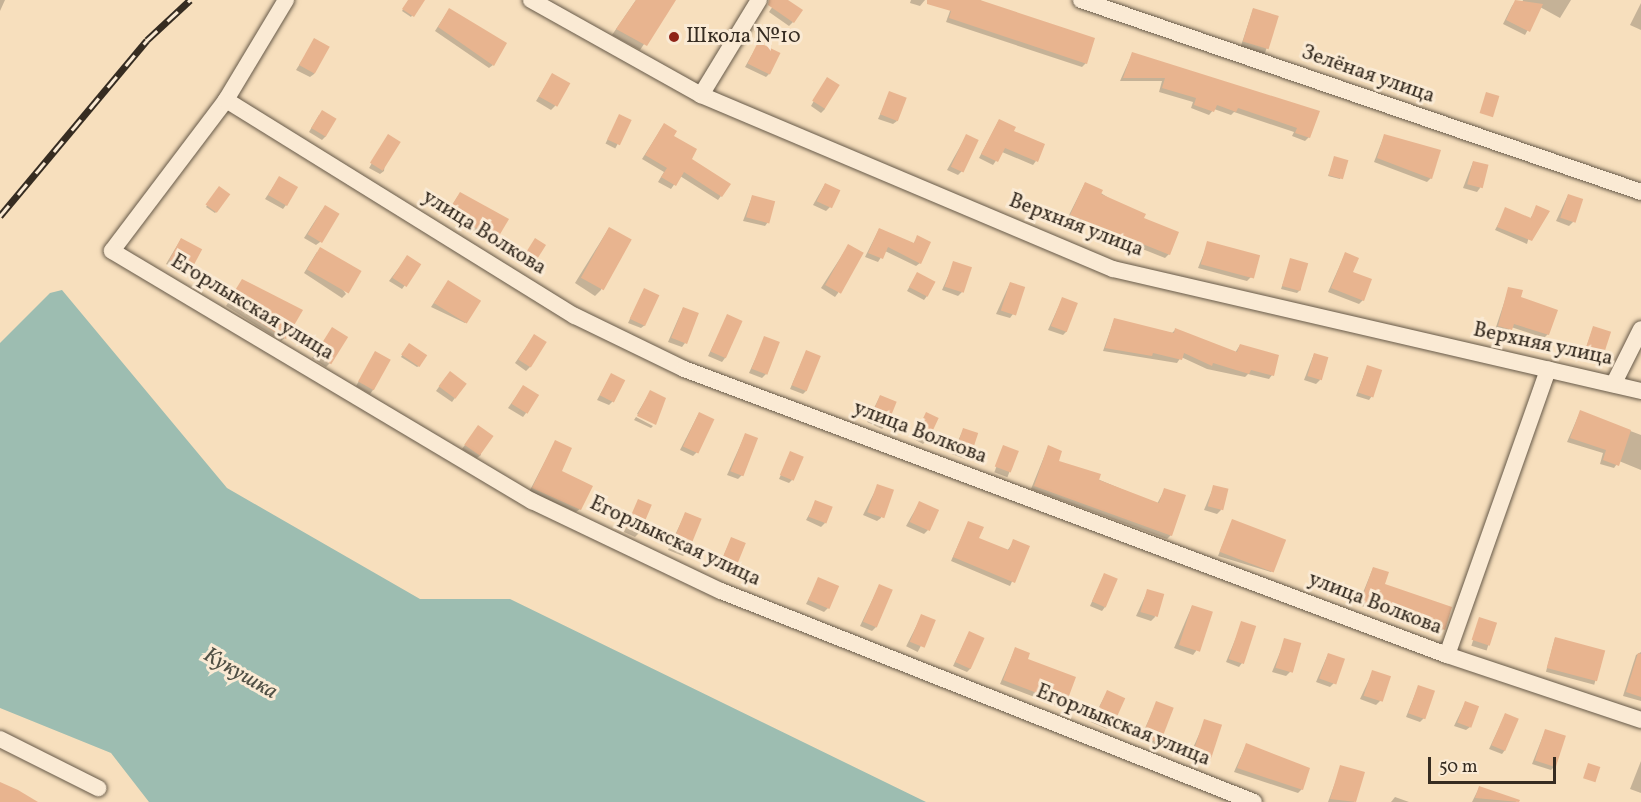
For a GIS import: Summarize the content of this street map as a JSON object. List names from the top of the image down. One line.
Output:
{"streets":{"street":["Зелёная улица","Верхняя улица","улица Волкова","Егорлыкская улица"]},"crossings":[["улица Волкова","Егорлыкская улица"]],"water":["Кукушка"],"places":["Школа №10"],"scale_bar":"50 m"}
